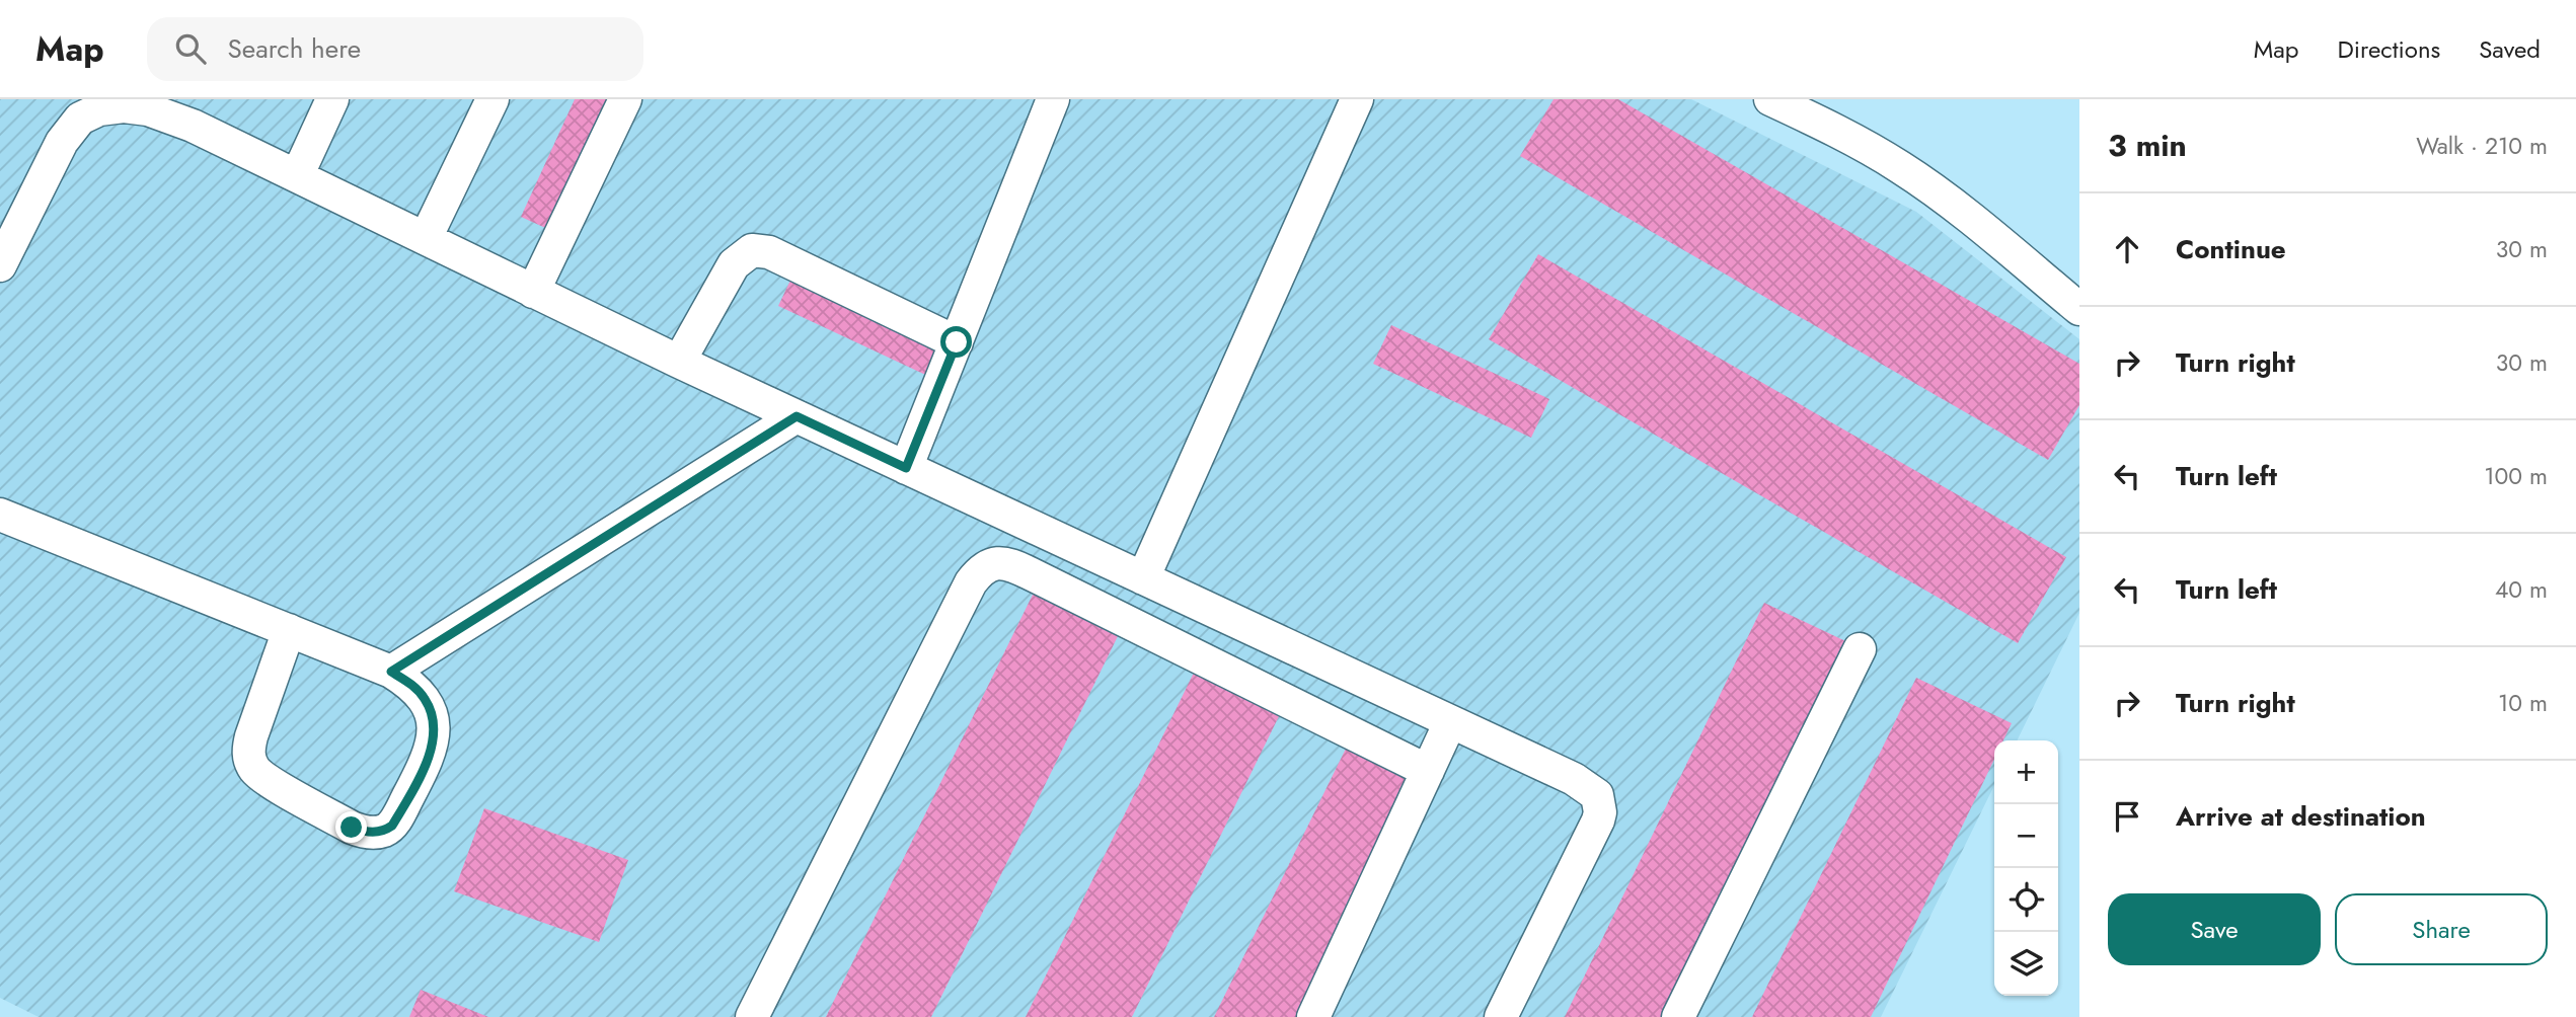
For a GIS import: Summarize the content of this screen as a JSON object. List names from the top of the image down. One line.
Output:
{"page":{"header":"Map","search":"Search here","nav":["Map","Directions","Saved"],"heading":["3 min","Walk · 210 m"],"list":[["Continue","30 m"],["Turn right","30 m"],["Turn left","100 m"],["Turn left","40 m"],["Turn right","10 m"],"Arrive at destination"],"map_buttons":["+","−"],"buttons":["Save","Share"]}}
